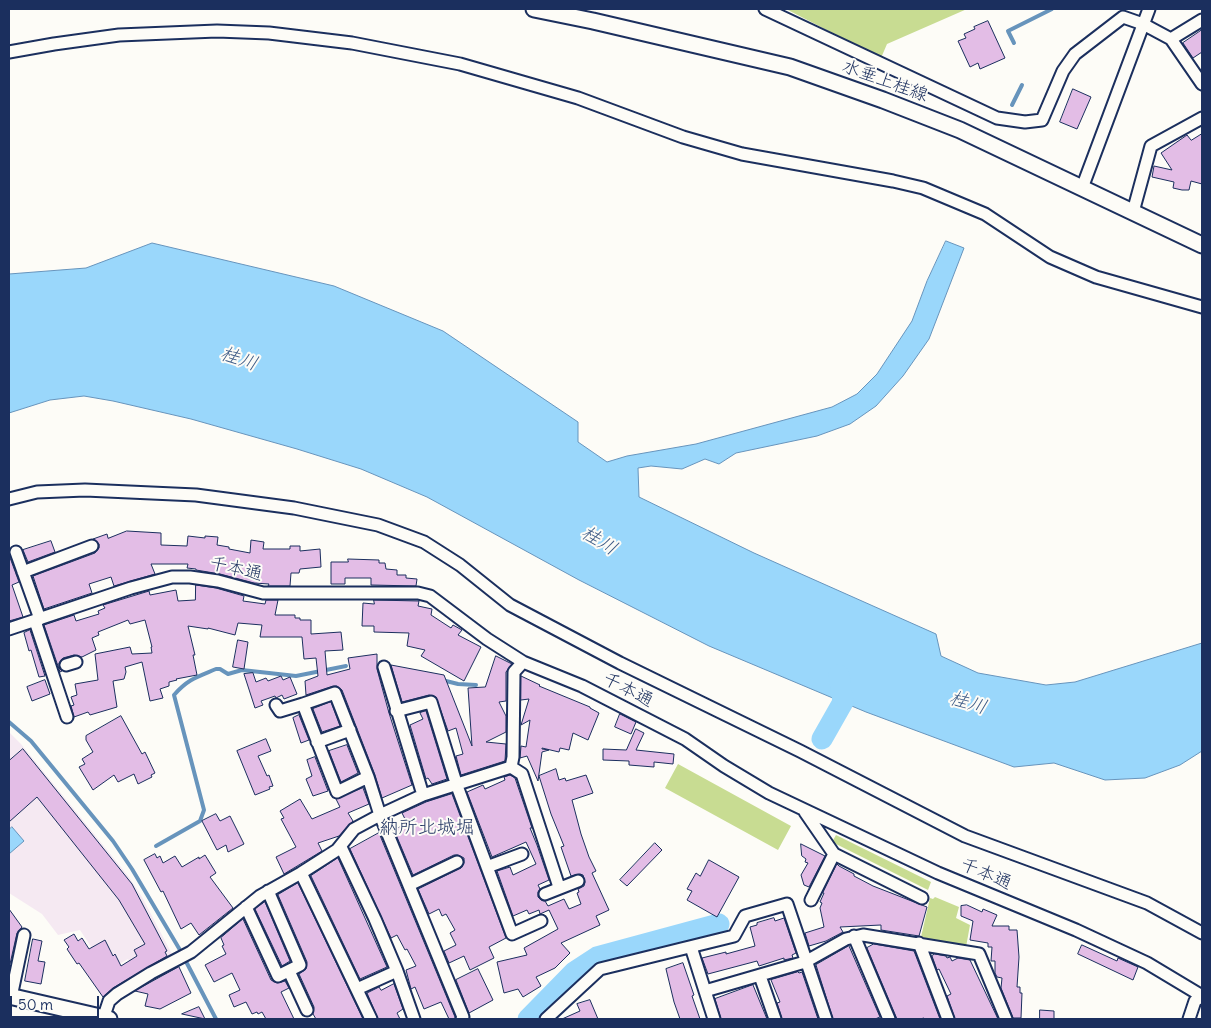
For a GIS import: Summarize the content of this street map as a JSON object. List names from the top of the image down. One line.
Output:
{"streets":{"main road":["水垂上桂線"],"street":["千本通"]},"districts":["納所北城堀"],"water":["桂川"],"scale_bar":"50 m"}
